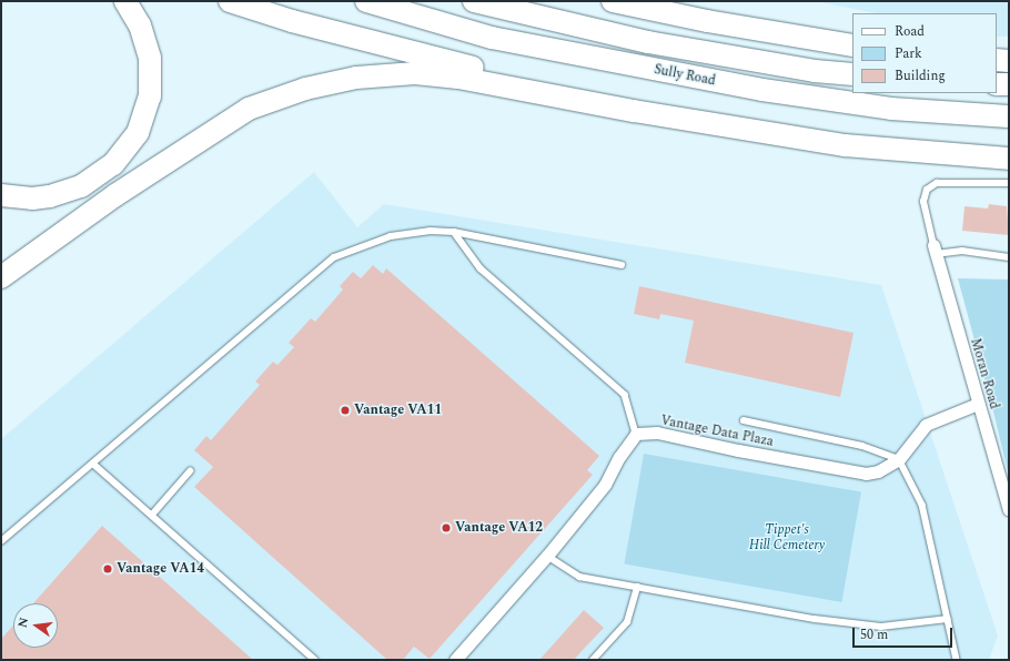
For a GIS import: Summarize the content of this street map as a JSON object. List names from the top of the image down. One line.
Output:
{"streets":{"highway":["Sully Road"],"street":["Moran Road","Vantage Data Plaza"]},"crossings":[["Moran Road","Vantage Data Plaza"]],"parks":["Tippet's Hill Cemetery"],"places":["Vantage VA11","Vantage VA12","Vantage VA14"],"legend":["Road","Park","Building"],"scale_bar":"50 m","north":"left"}
